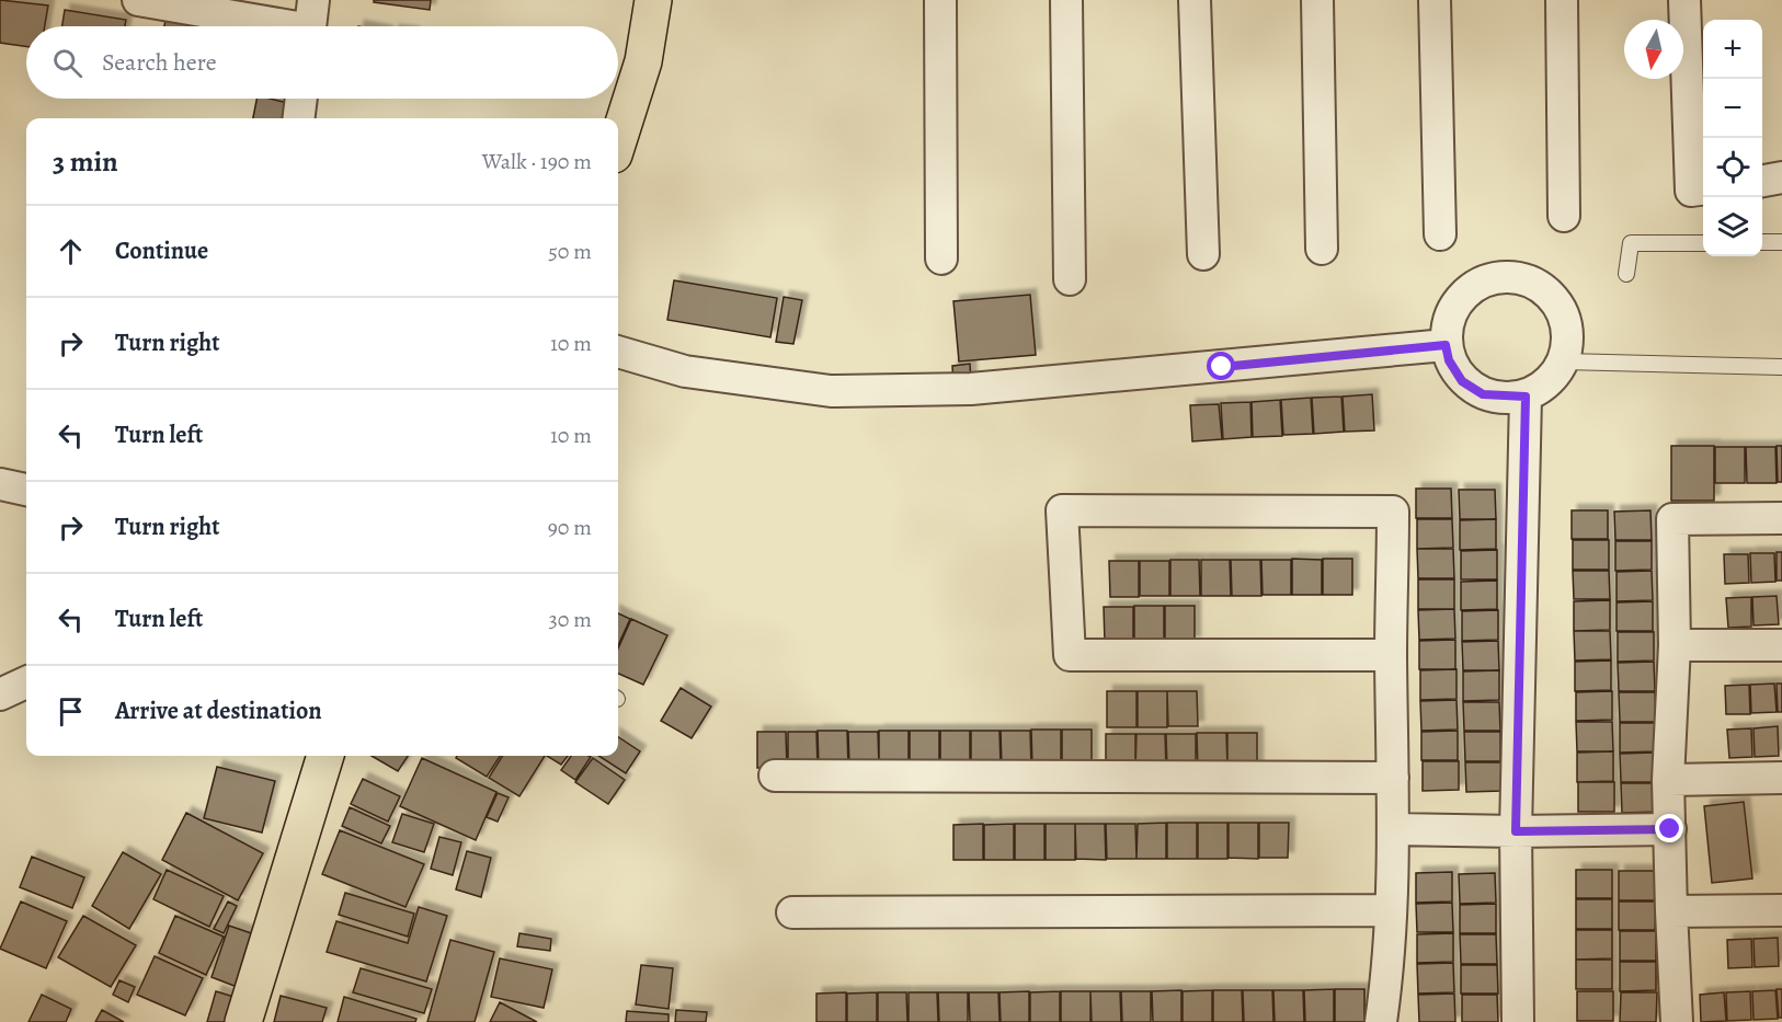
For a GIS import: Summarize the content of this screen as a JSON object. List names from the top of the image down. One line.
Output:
{"north":"bottom","page":{"map_buttons":["+","−"],"search":"Search here","heading":["3 min","Walk · 190 m"],"list":[["Continue","50 m"],["Turn right","10 m"],["Turn left","10 m"],["Turn right","90 m"],["Turn left","30 m"],"Arrive at destination"]}}
